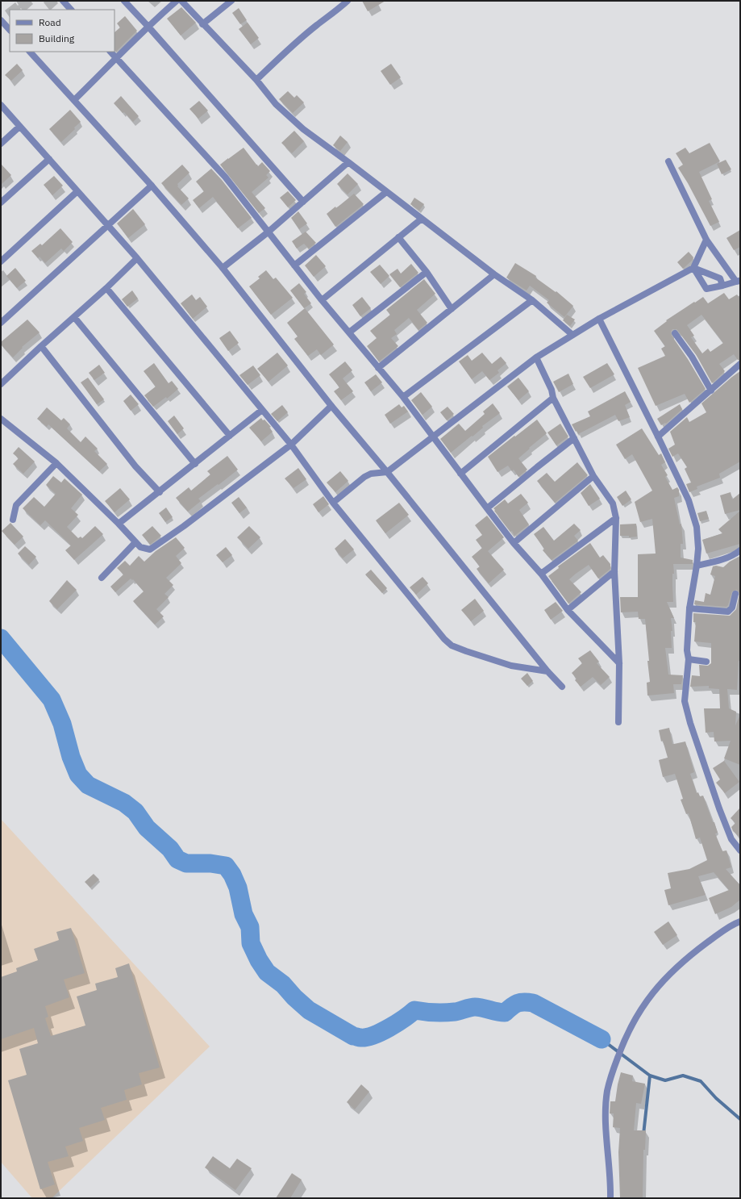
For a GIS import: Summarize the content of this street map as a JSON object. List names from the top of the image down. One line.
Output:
{"legend":["Road","Building"]}
